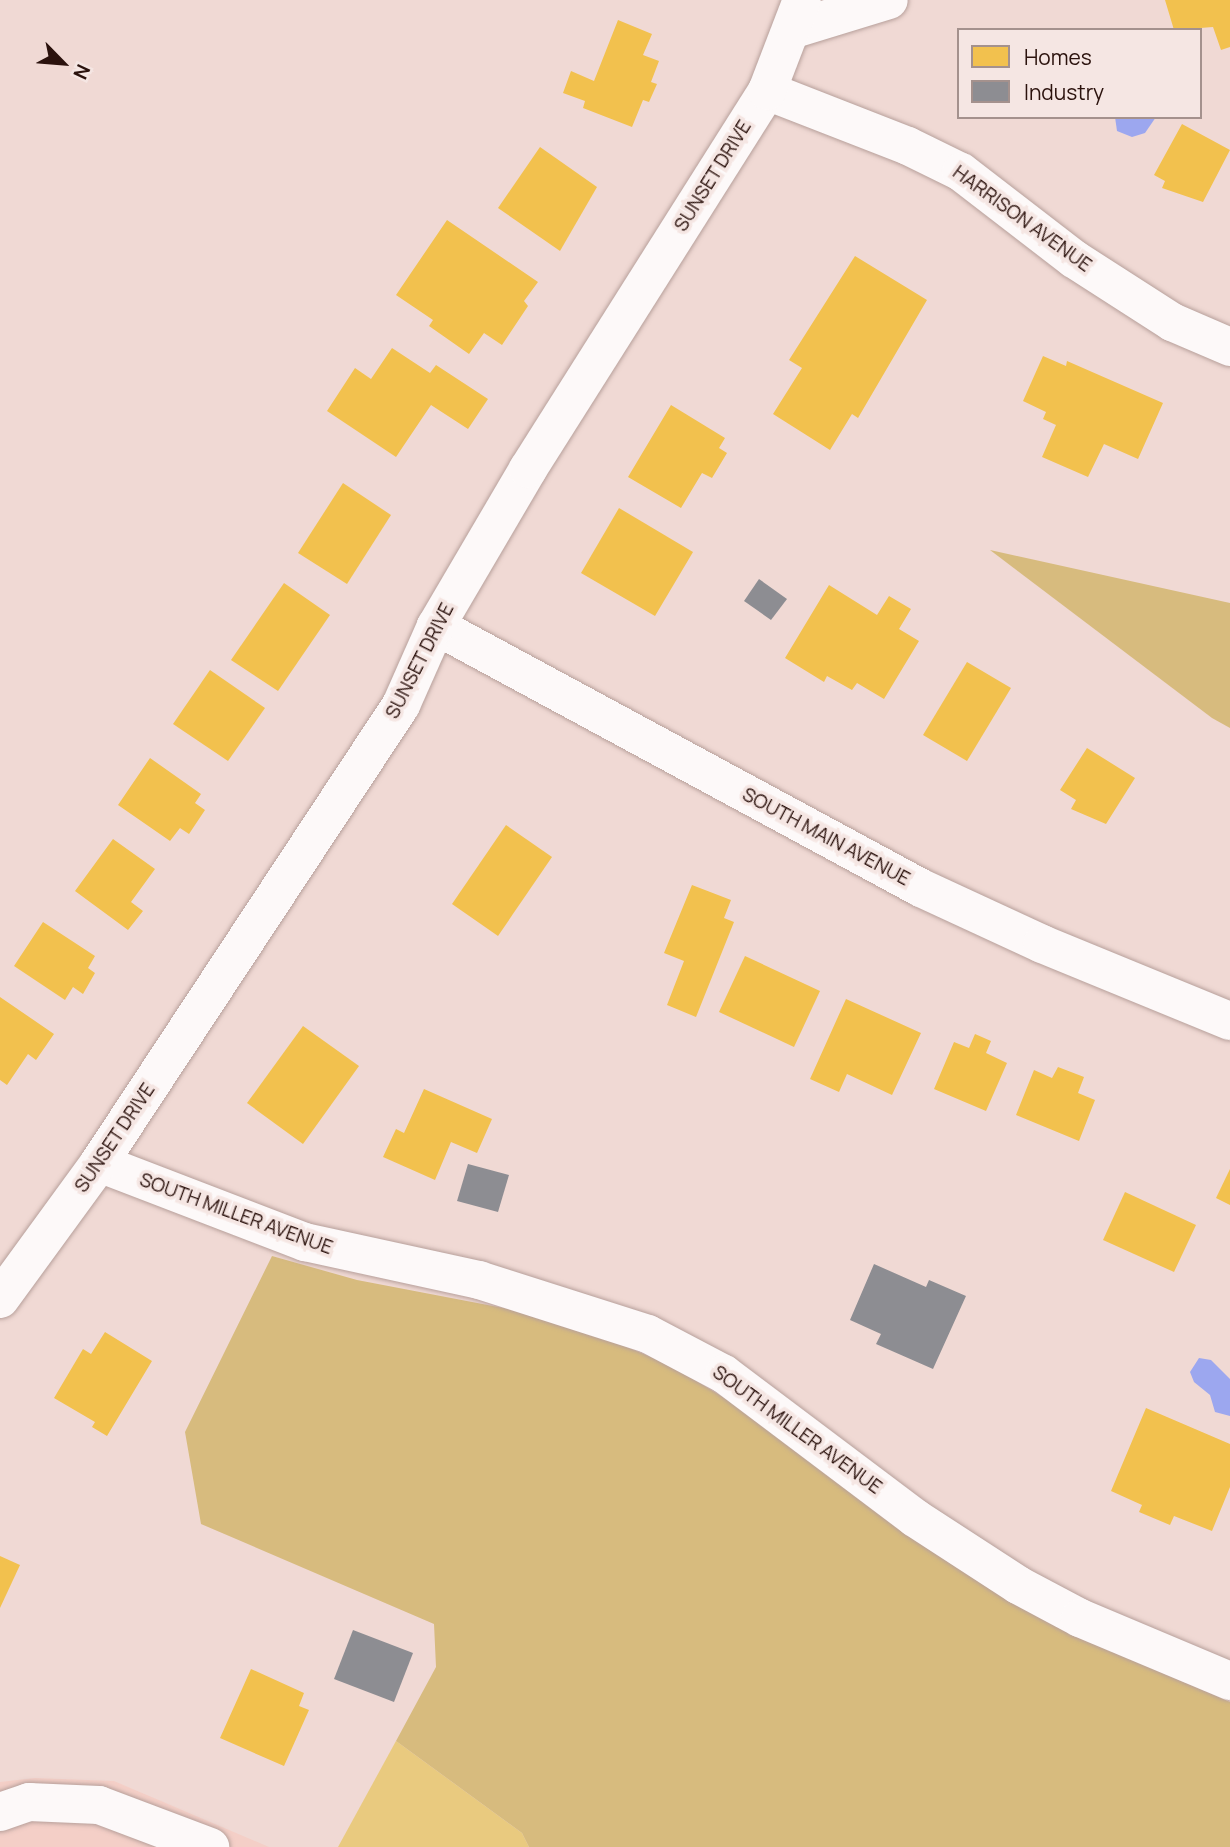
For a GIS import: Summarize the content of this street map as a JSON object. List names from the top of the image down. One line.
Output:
{"streets":{"street":["SUNSET DRIVE","HARRISON AVENUE","SOUTH MAIN AVENUE","SOUTH MILLER AVENUE"]},"crossings":[["SUNSET DRIVE","HARRISON AVENUE"],["SUNSET DRIVE","SOUTH MAIN AVENUE"],["SUNSET DRIVE","SOUTH MILLER AVENUE"]],"legend":["Homes","Industry"],"north":"bottom right"}
